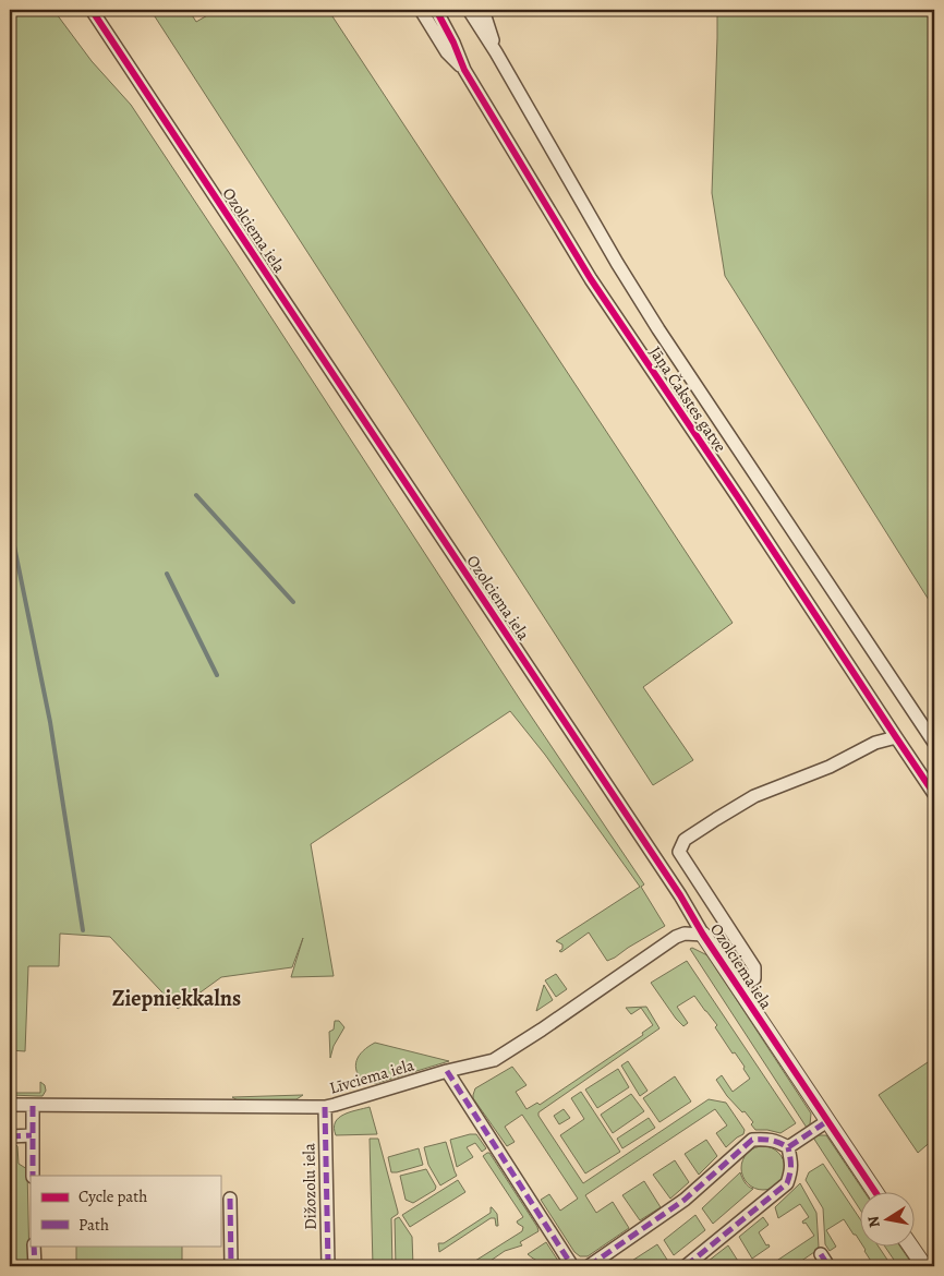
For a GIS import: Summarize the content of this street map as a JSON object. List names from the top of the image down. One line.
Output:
{"streets":{"street":["Ozolciema iela","Jāņa Čakstes gatve","Līvciema iela","Dižozolu iela"]},"crossings":[["Ozolciema iela","Līvciema iela"],["Līvciema iela","Dižozolu iela"]],"districts":["Ziepniekkalns"],"legend":["Cycle path","Path"],"north":"left"}
